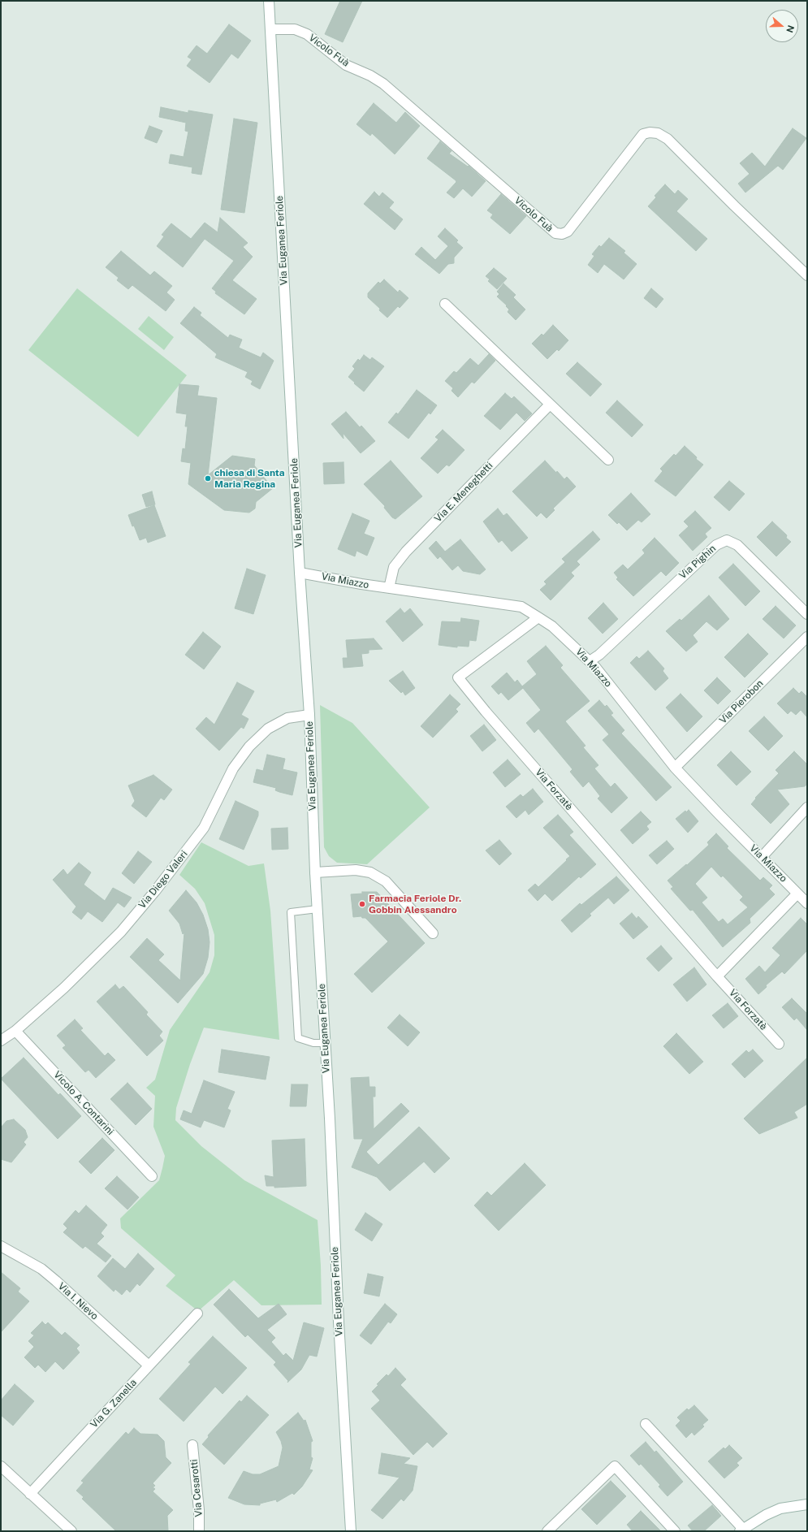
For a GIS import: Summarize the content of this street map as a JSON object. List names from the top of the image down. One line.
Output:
{"streets":{"street":["Vicolo Fuà","Via Euganea Feriole","Via E. Meneghetti","Via Pighin","Via Miazzo","Via Pierobon","Via Forzatè","Via Diego Valeri","Vicolo A. Contarini","Via I. Nievo","Via G. Zanella","Via Cesarotti"]},"crossings":[["Vicolo Fuà","Via Euganea Feriole"],["Via Euganea Feriole","Via Miazzo"],["Via Euganea Feriole","Via Diego Valeri"],["Via E. Meneghetti","Via Miazzo"],["Via Pighin","Via Miazzo"],["Via Miazzo","Via Pierobon"],["Via Miazzo","Via Forzatè"],["Via Diego Valeri","Vicolo A. Contarini"],["Via I. Nievo","Via G. Zanella"]],"places":["chiesa di Santa Maria Regina","Farmacia Feriole Dr. Gobbin Alessandro"],"north":"right"}
